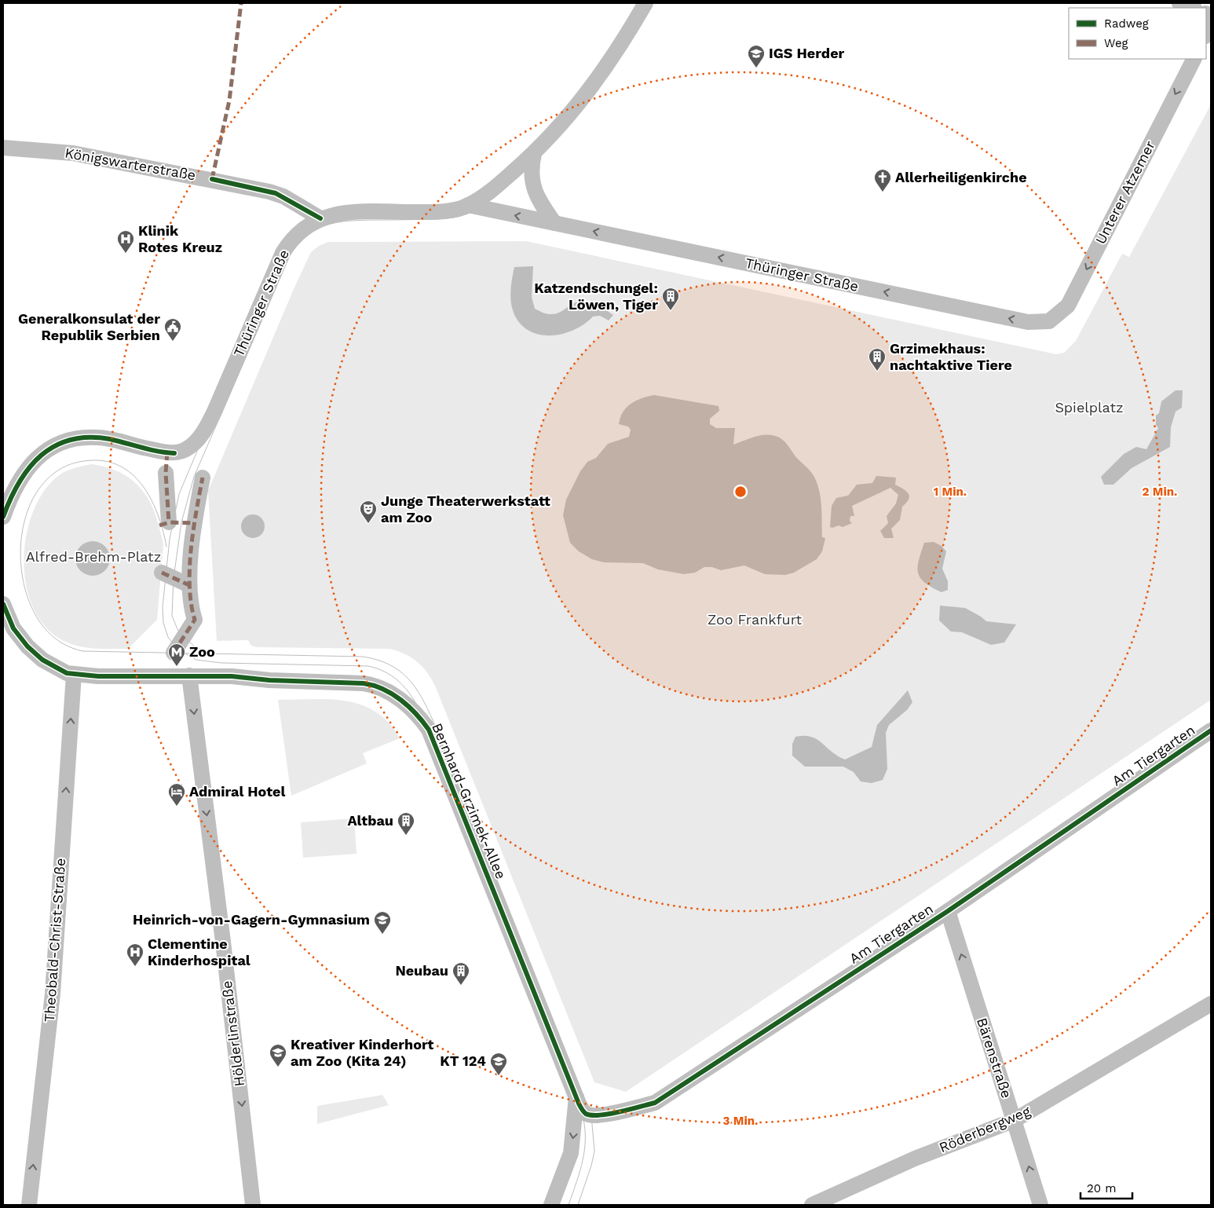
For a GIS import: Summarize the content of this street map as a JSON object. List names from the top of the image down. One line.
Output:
{"streets":{"street":["Königswarterstraße","Unterer Atzemer","Thüringer Straße","Am Tiergarten","Bernhard-Grzimek-Allee","Theobald-Christ-Straße","Hölderlinstraße","Bärenstraße","Röderbergweg"]},"crossings":[["Königswarterstraße","Thüringer Straße"],["Unterer Atzemer","Thüringer Straße"],["Am Tiergarten","Bernhard-Grzimek-Allee"],["Am Tiergarten","Bärenstraße"],["Bernhard-Grzimek-Allee","Hölderlinstraße"],["Bärenstraße","Röderbergweg"]],"one_way":["Unterer Atzemer","Thüringer Straße","Theobald-Christ-Straße","Hölderlinstraße","Bärenstraße"],"parks":["Spielplatz","Alfred-Brehm-Platz","Zoo Frankfurt"],"places":{"school or university":["IGS Herder","Heinrich-von-Gagern-Gymnasium","Kreativer Kinderhort am Zoo (Kita 24)","KT 124"],"church":["Allerheiligenkirche"],"hospital":["Klinik Rotes Kreuz","Clementine Kinderhospital"],"building":["Katzendschungel: Löwen, Tiger","Grzimekhaus: nachtaktive Tiere","Altbau","Neubau"],"public building":["Generalkonsulat der Republik Serbien"],"theatre":["Junge Theaterwerkstatt am Zoo"],"metro station":["Zoo"],"hotel":["Admiral Hotel"]},"legend":["Radweg","Weg"],"scale_bar":"20 m","rings":["1 Min.","2 Min.","3 Min."]}
